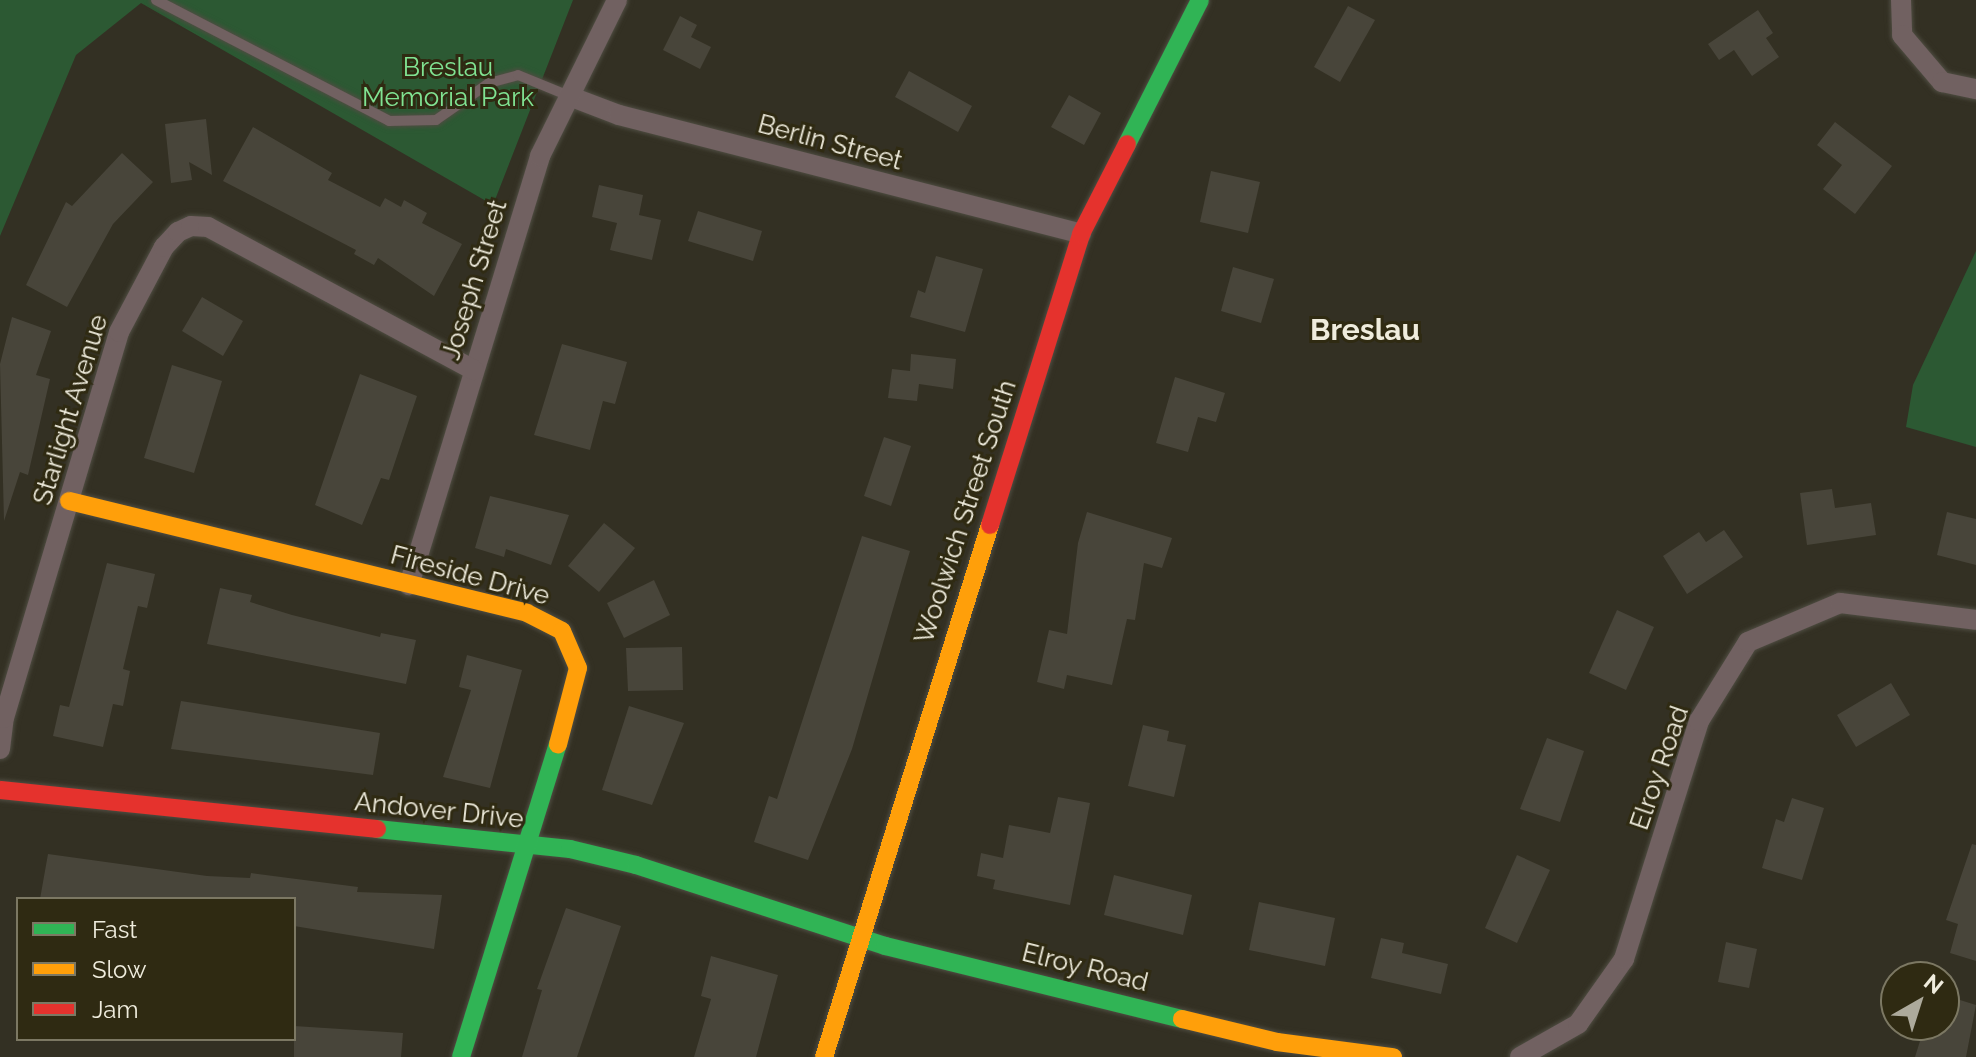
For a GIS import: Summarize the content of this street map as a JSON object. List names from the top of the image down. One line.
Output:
{"streets":{"street":["Berlin Street","Joseph Street","Starlight Avenue","Woolwich Street South","Fireside Drive","Elroy Road","Andover Drive"]},"crossings":[["Berlin Street","Joseph Street"],["Berlin Street","Woolwich Street South"],["Joseph Street","Starlight Avenue"],["Joseph Street","Fireside Drive"],["Starlight Avenue","Fireside Drive"],["Woolwich Street South","Elroy Road"],["Woolwich Street South","Andover Drive"],["Fireside Drive","Andover Drive"],["Elroy Road","Andover Drive"]],"districts":["Breslau"],"parks":["Breslau Memorial Park"],"legend":["Fast","Slow","Jam"],"north":"top right"}
